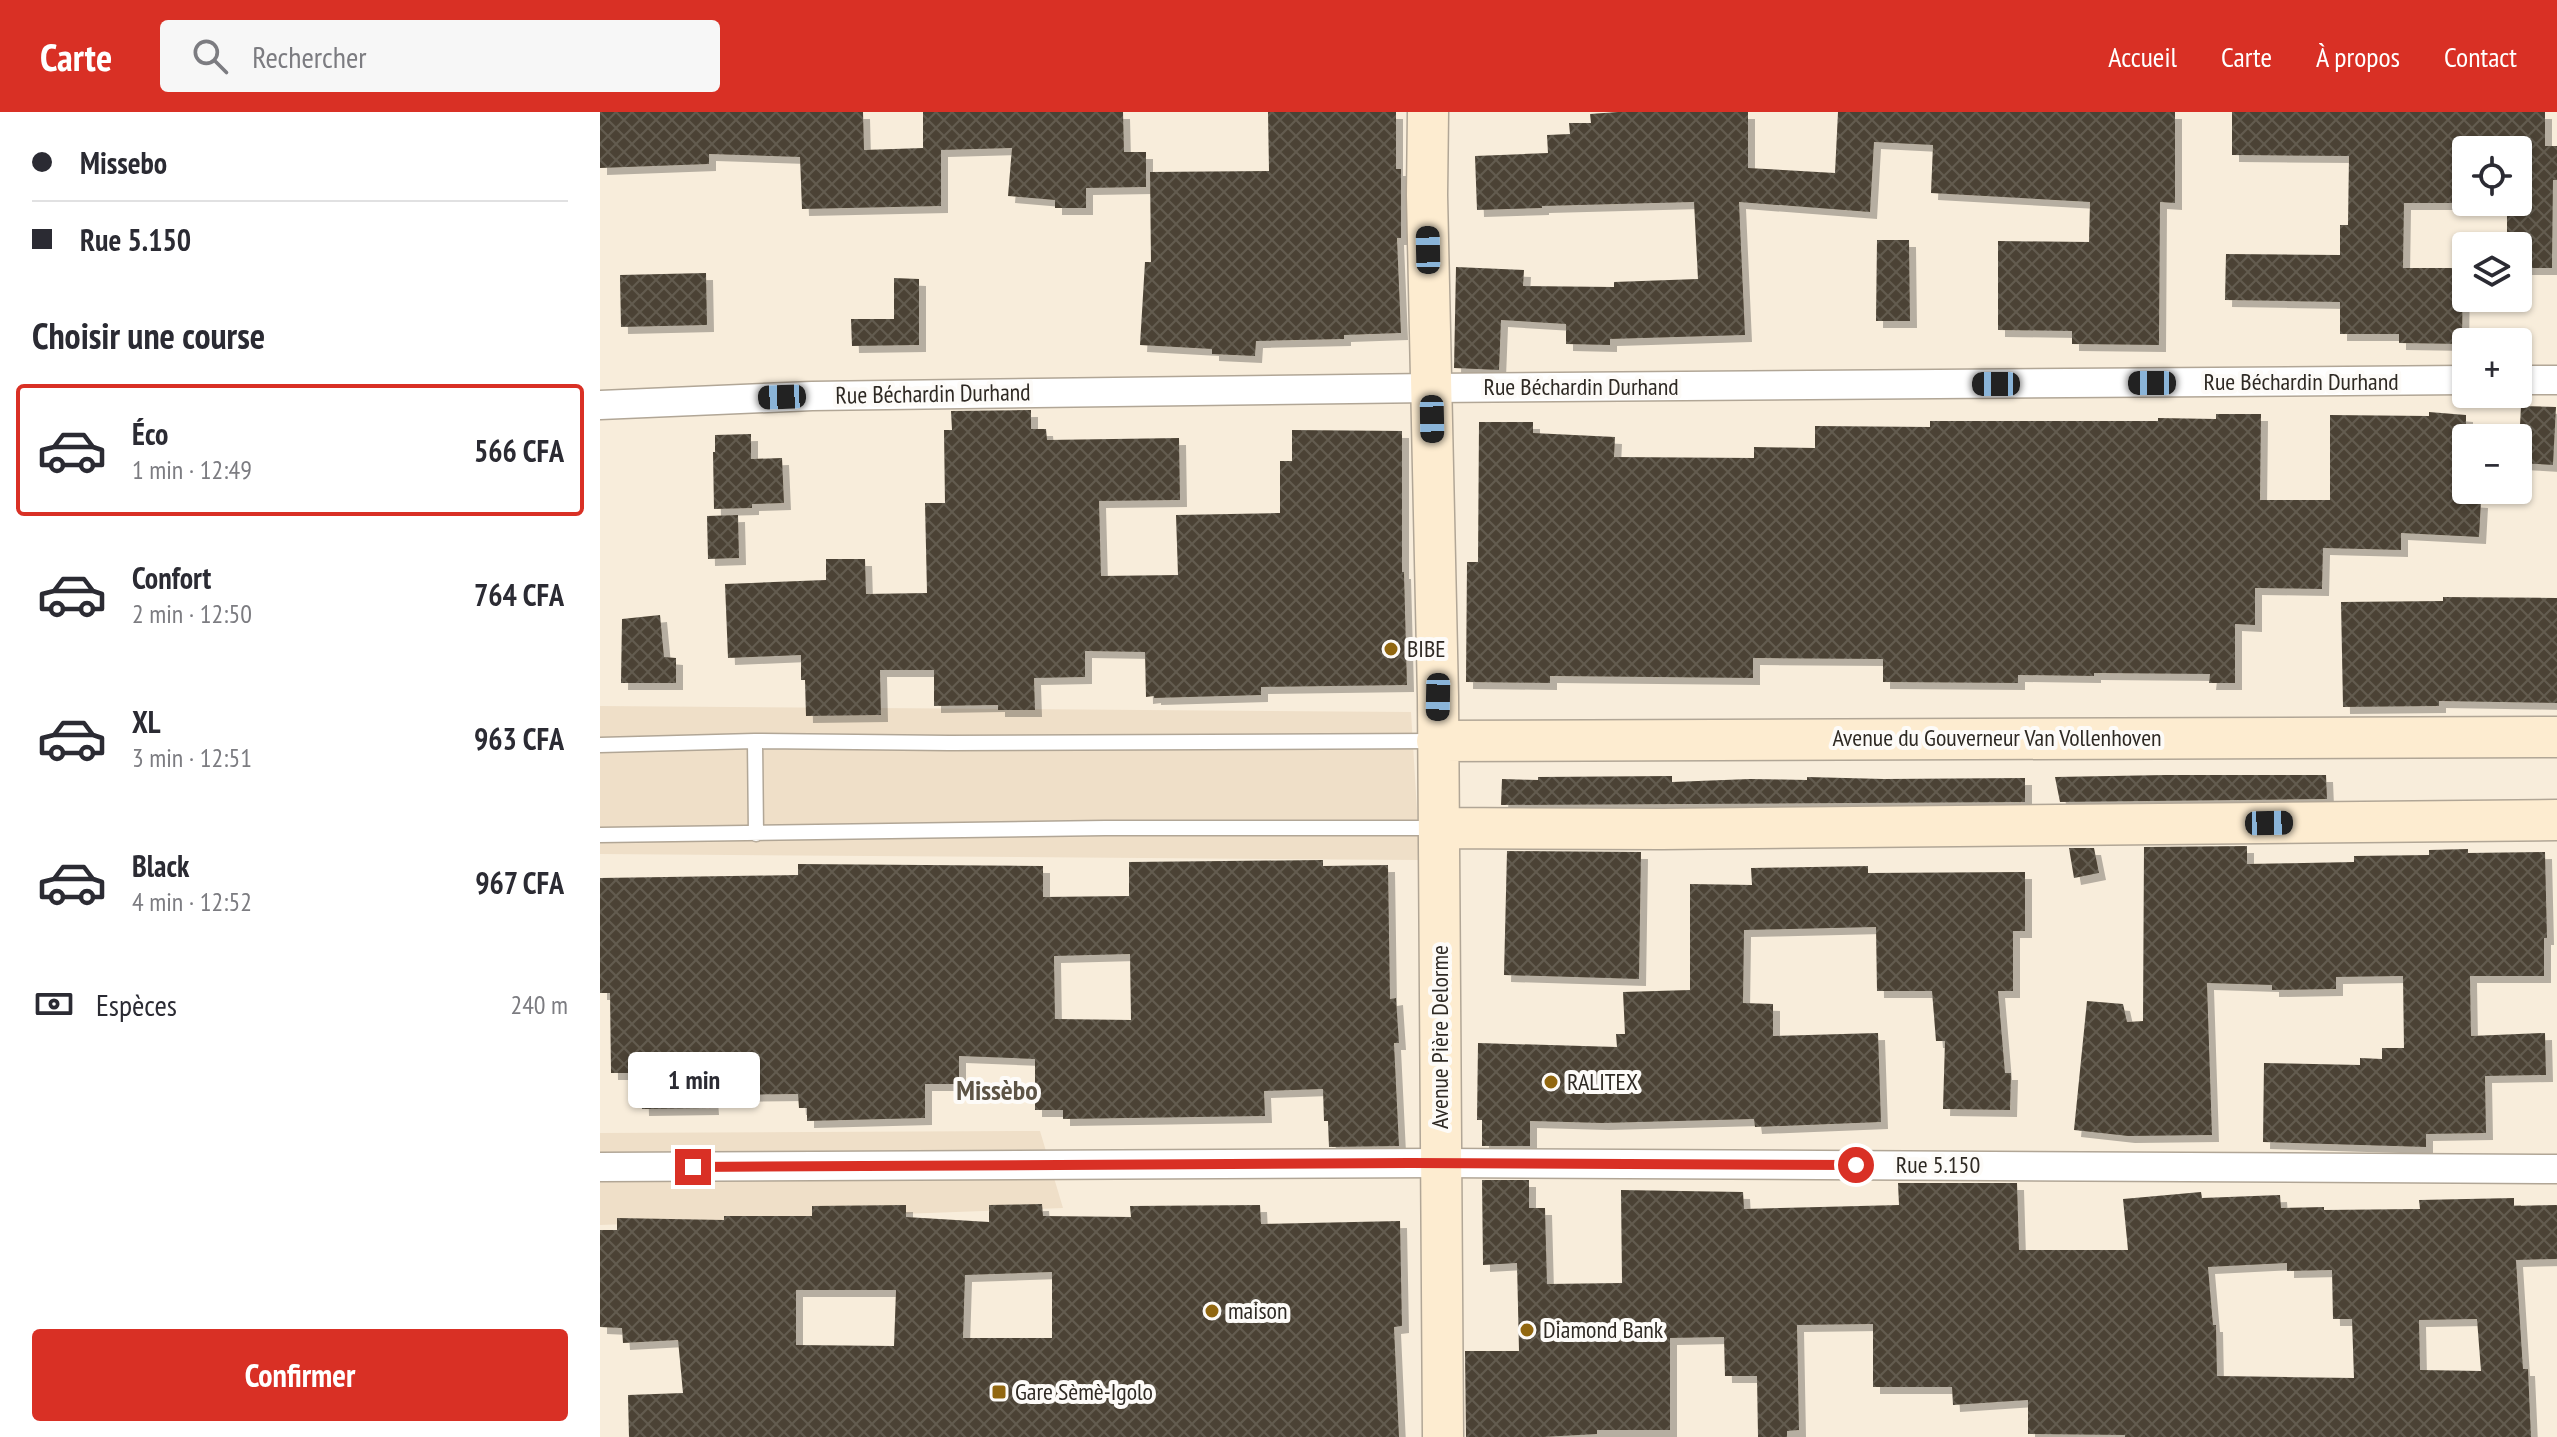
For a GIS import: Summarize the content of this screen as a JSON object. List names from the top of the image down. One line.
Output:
{"streets":{"main road":["Avenue du Gouverneur Van Vollenhoven","Avenue Pière Delorme"],"street":["Rue Béchardin Durhand","Rue 5.150"]},"crossings":[["Rue Béchardin Durhand","Avenue Pière Delorme"],["Avenue du Gouverneur Van Vollenhoven","Avenue Pière Delorme"],["Avenue Pière Delorme","Rue 5.150"]],"districts":["Missèbo"],"places":{"other":["BIBE","RALITEX","maison","Diamond Bank"],"transit":["Gare Sèmè-Igolo"]},"page":{"header":"Carte","search":"Rechercher","nav":["Accueil","Carte","À propos","Contact"],"banner":["Missebo","Rue 5.150"],"map_buttons":["+","−"],"heading":"Choisir une course","list":[{"name":"Éco","note":"1 min · 12:49","value":"566 CFA"},{"name":"Confort","note":"2 min · 12:50","value":"764 CFA"},{"name":"XL","note":"3 min · 12:51","value":"963 CFA"},{"name":"Black","note":"4 min · 12:52","value":"967 CFA"}],"pay":["Espèces","240 m"],"bubble":"1 min","buttons":"Confirmer"}}
